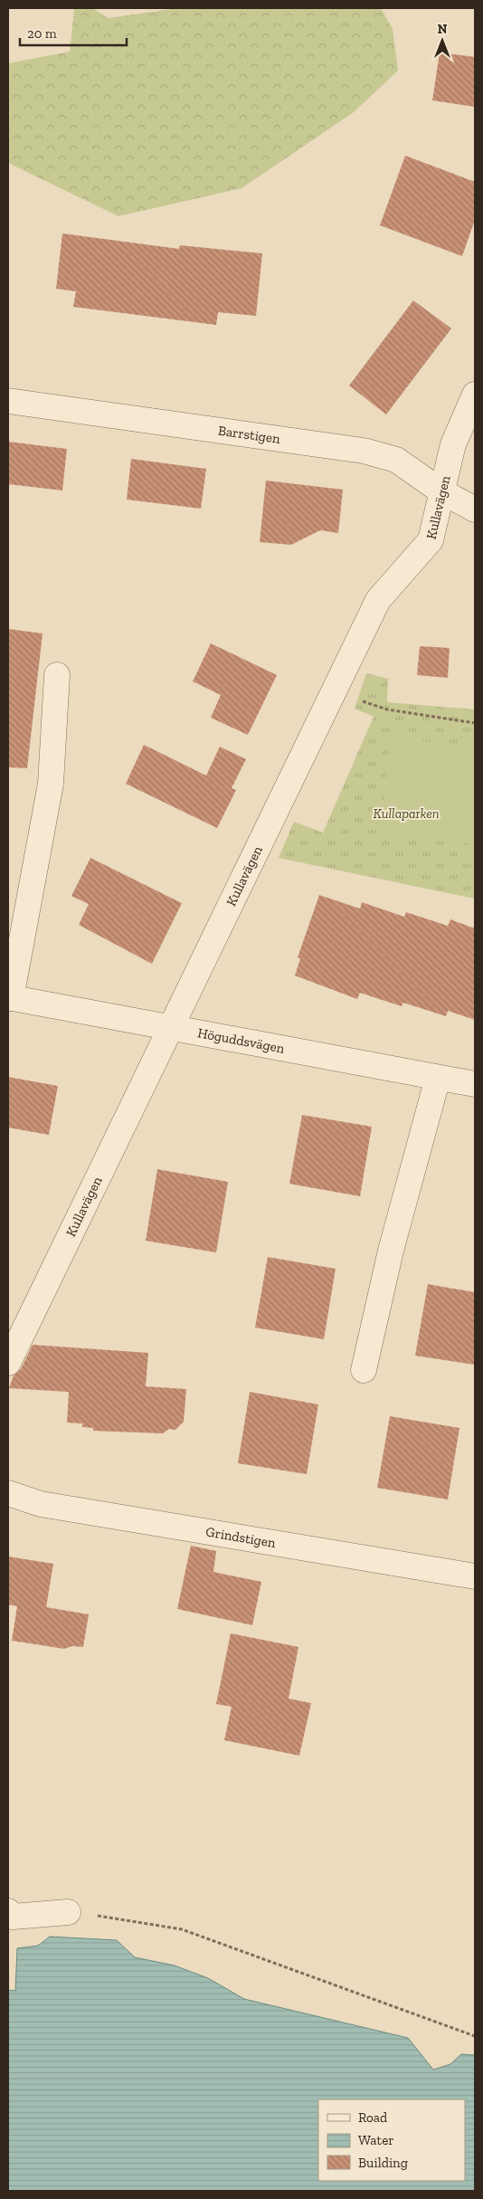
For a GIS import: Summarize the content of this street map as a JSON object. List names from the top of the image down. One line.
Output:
{"streets":{"street":["Barrstigen","Kullavägen","Höguddsvägen","Grindstigen"]},"crossings":[["Barrstigen","Kullavägen"],["Kullavägen","Höguddsvägen"]],"parks":["Kullaparken"],"legend":["Road","Water","Building"],"scale_bar":"20 m","north":"top"}
